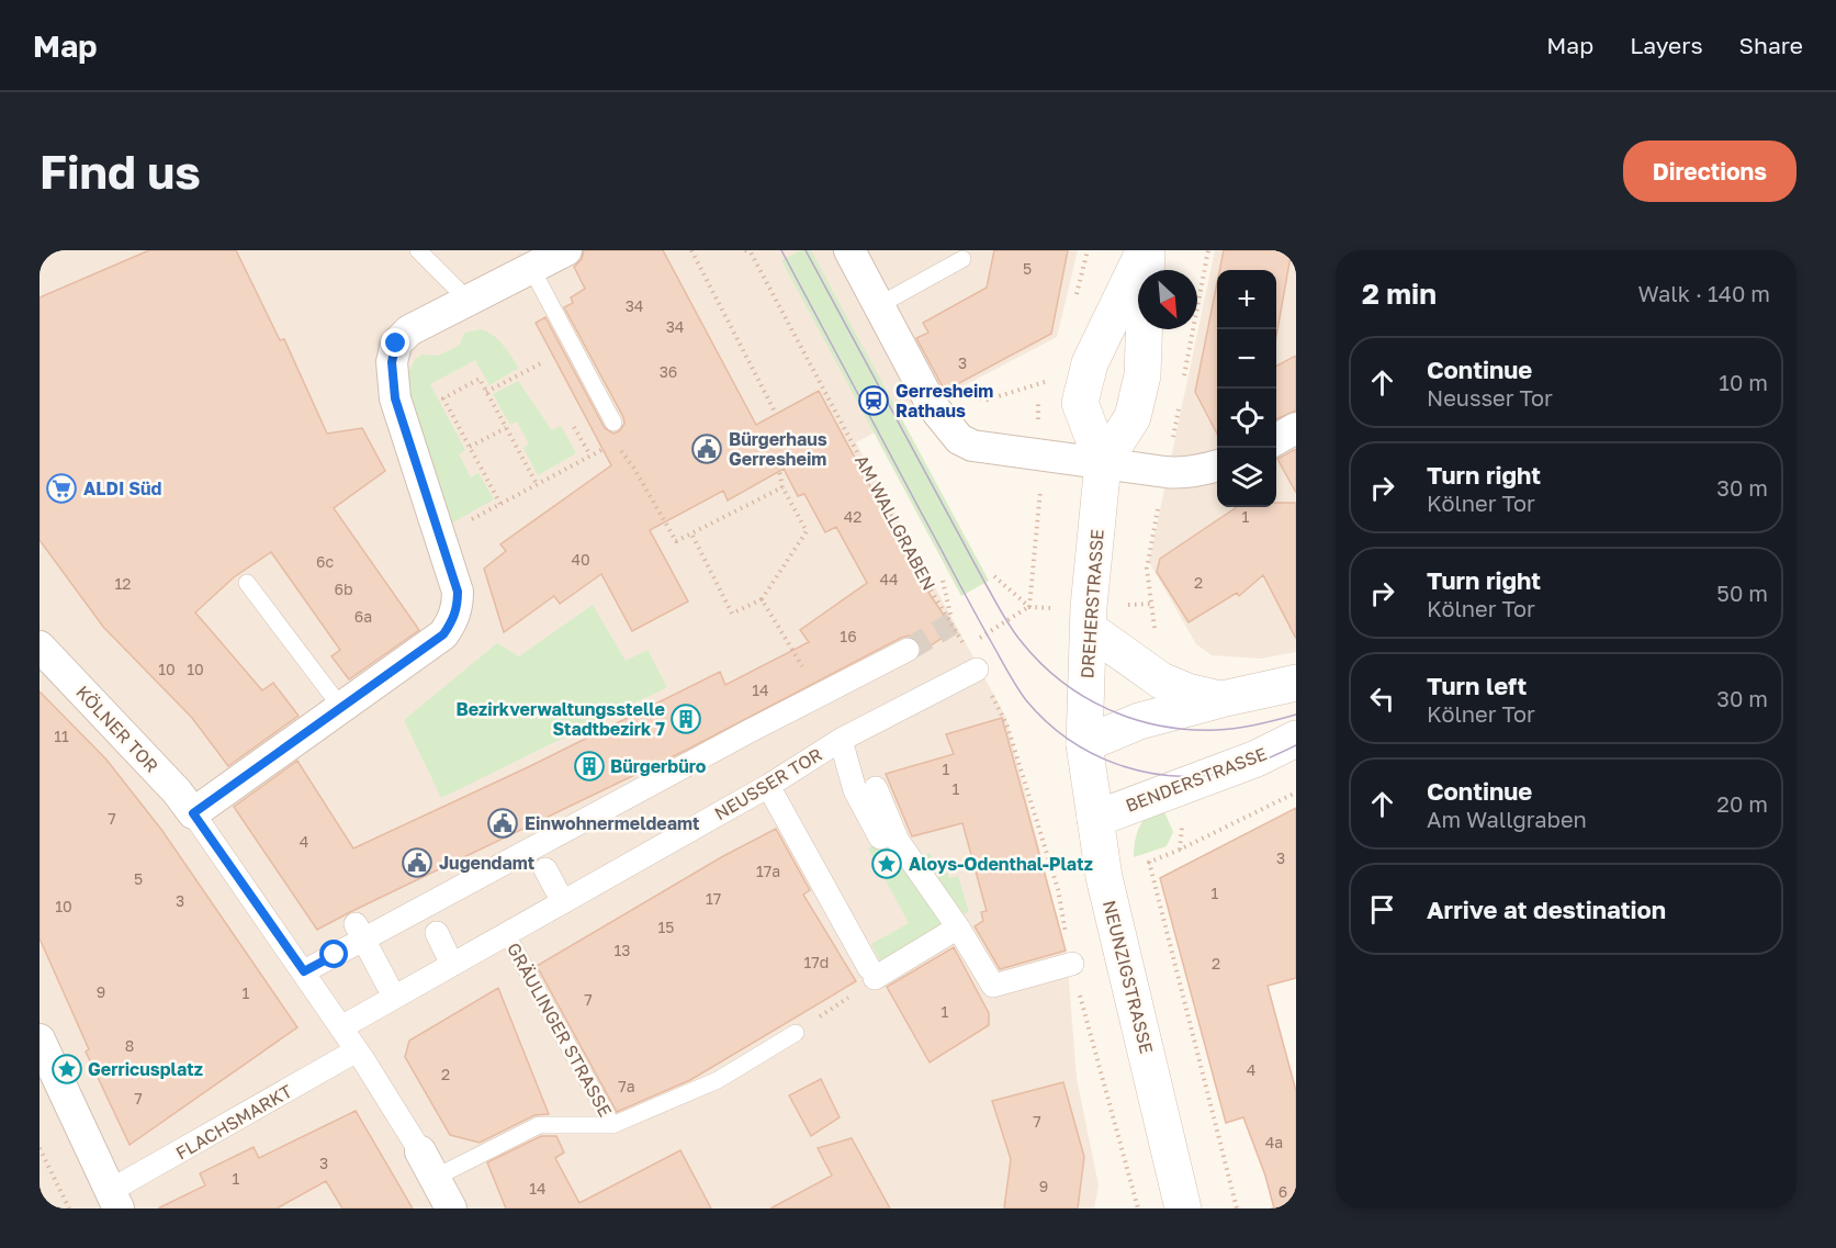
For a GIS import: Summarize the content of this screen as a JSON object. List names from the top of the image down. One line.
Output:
{"streets":{"main road":["DREHERSTRASSE","BENDERSTRASSE","NEUNZIGSTRASSE"],"street":["KÖLNER TOR","NEUSSER TOR","FLACHSMARKT"],"lane":["GRÄULINGER STRASSE"],"path":["AM WALLGRABEN"]},"crossings":[["DREHERSTRASSE","NEUNZIGSTRASSE"],["KÖLNER TOR","NEUSSER TOR"],["BENDERSTRASSE","NEUNZIGSTRASSE"],["NEUSSER TOR","GRÄULINGER STRASSE"]],"places":{"station":["Gerresheim Rathaus"],"public building":["Bürgerhaus Gerresheim","Einwohnermeldeamt","Jugendamt"],"supermarket":["ALDI Süd"],"building":["Bezirkverwaltungsstelle Stadtbezirk 7","Bürgerbüro"],"place":["Aloys-Odenthal-Platz","Gerricusplatz"]},"house_numbers":["5","34","34","3","36","42","1","40","6c","44","2","12","6b","6a","16","10","10","14","11","1","1","7","4","3","17a","5","1","17","3","10","15","13","17d","2","9","1","7","1","8","4","2","7a","7","7","4a","3","1","9","14","6"],"north":"bottom right","page":{"header":"Map","nav":["Map","Layers","Share"],"buttons":"Directions","title":"Find us","heading":["2 min","Walk · 140 m"],"map_buttons":["+","−"],"list":[["Continue","Neusser Tor","10 m"],["Turn right","Kölner Tor","30 m"],["Turn right","Kölner Tor","50 m"],["Turn left","Kölner Tor","30 m"],["Continue","Am Wallgraben","20 m"],"Arrive at destination"]}}
